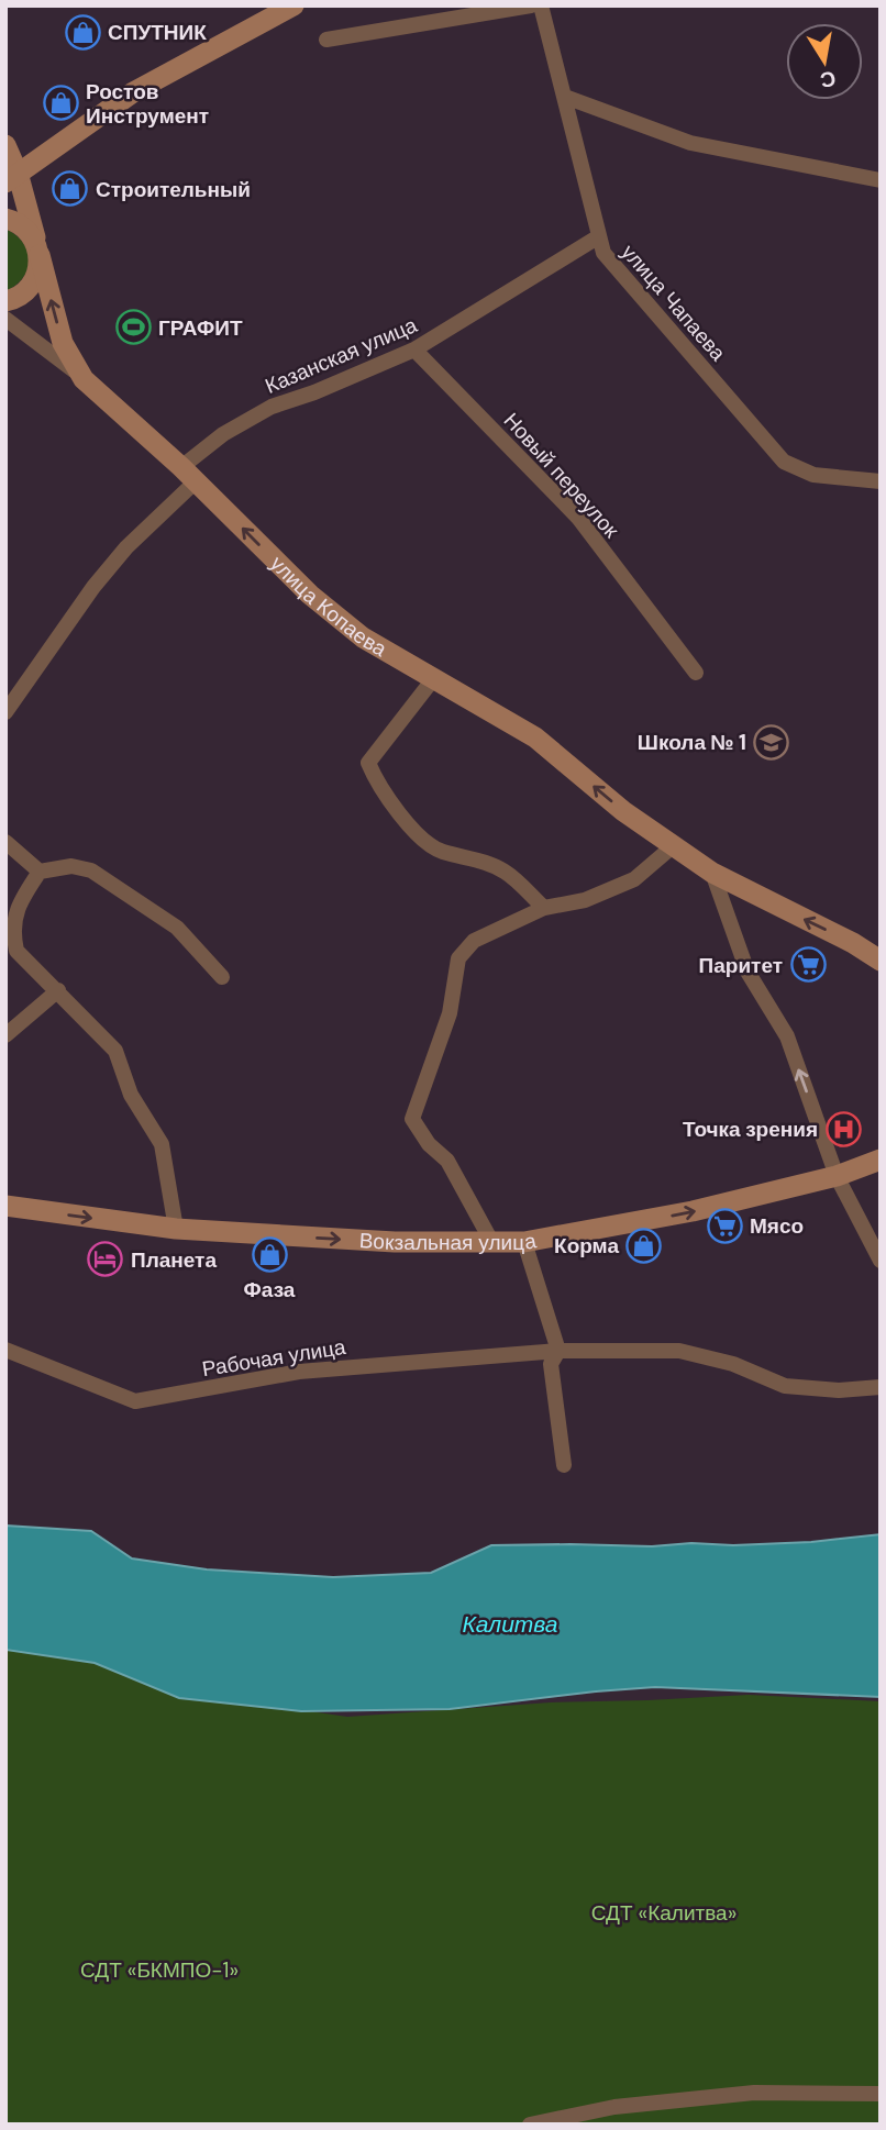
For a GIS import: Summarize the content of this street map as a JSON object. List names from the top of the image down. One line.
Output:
{"streets":{"main road":["улица Копаева","Вокзальная улица"],"street":["улица Чапаева","Казанская улица","Новый переулок","Рабочая улица"]},"crossings":[["улица Чапаева","Казанская улица"],["Казанская улица","Новый переулок"],["Казанская улица","улица Копаева"]],"one_way":["улица Копаева","Вокзальная улица"],"water":["Калитва"],"parks":["СДТ «Калитва»","СДТ «БКМПО-1»"],"places":{"shop":["СПУТНИК","Ростов Инструмент","Строительный","Корма","Фаза"],"sports":["ГРАФИТ"],"school or university":["Школа № 1"],"supermarket":["Паритет","Мясо"],"hospital":["Точка зрения"],"hotel":["Планета"]},"north":"bottom"}
